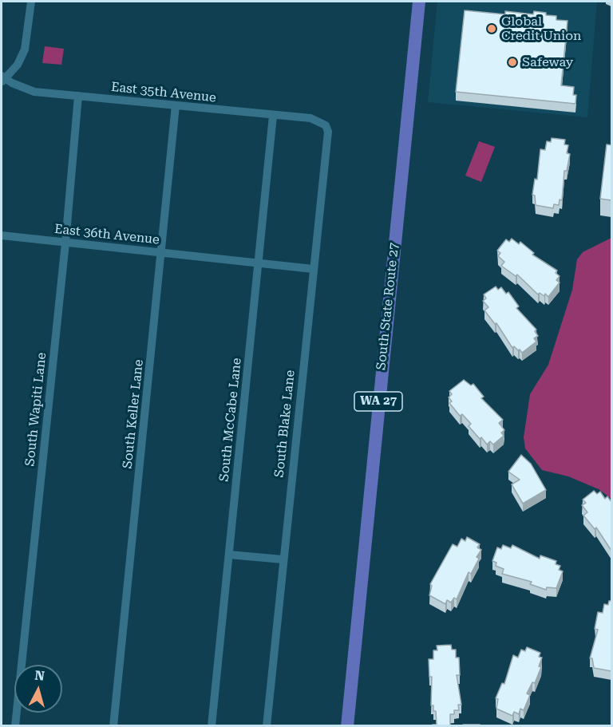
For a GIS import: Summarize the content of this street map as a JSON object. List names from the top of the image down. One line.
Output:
{"streets":{"main road":["South State Route 27","WA 27"],"street":["East 35th Avenue","East 36th Avenue","South Wapiti Lane","South Keller Lane","South McCabe Lane","South Blake Lane"]},"crossings":[["East 35th Avenue","South Wapiti Lane"],["East 35th Avenue","South Keller Lane"],["East 35th Avenue","South McCabe Lane"],["East 35th Avenue","South Blake Lane"],["East 36th Avenue","South Wapiti Lane"],["East 36th Avenue","South Keller Lane"],["East 36th Avenue","South McCabe Lane"],["East 36th Avenue","South Blake Lane"]],"places":["Global Credit Union","Safeway"],"north":"top"}
